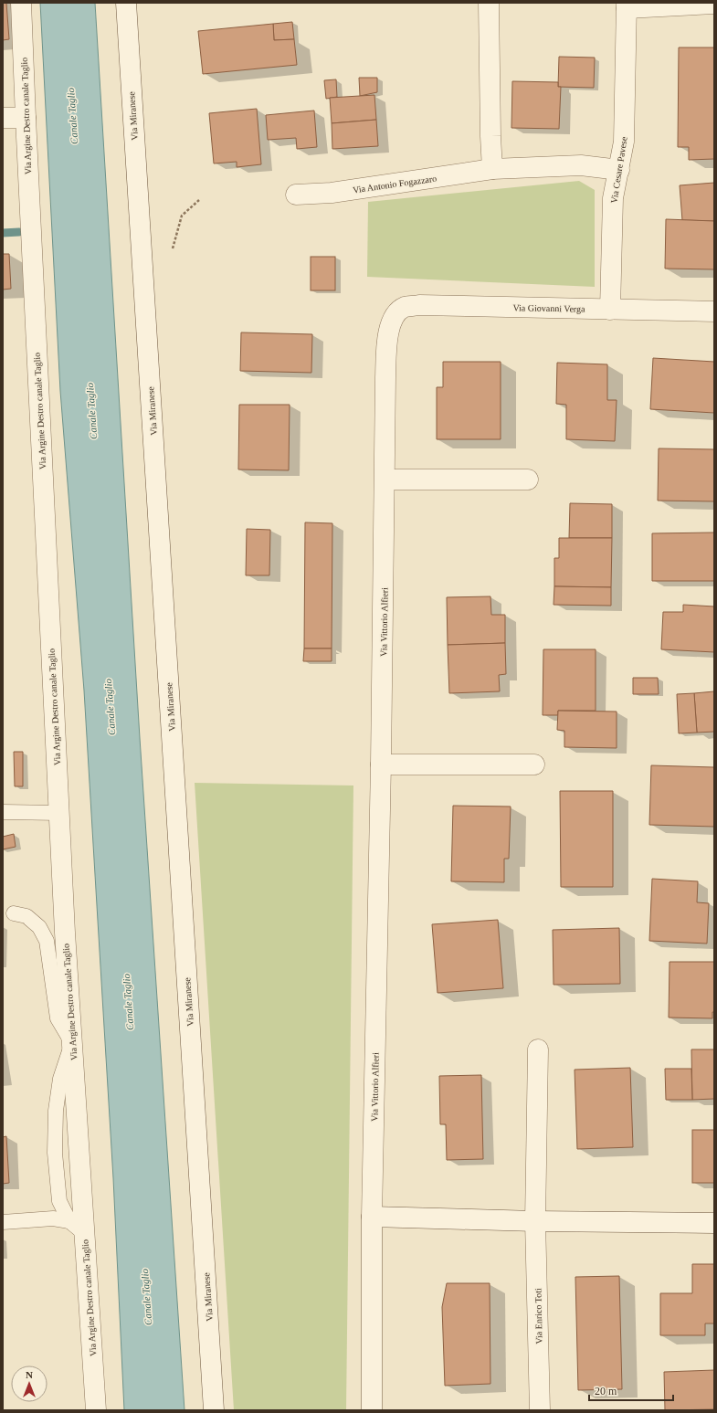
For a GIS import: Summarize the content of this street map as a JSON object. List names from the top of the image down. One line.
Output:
{"streets":{"street":["Via Argine Destro canale Taglio","Via Miranese","Via Cesare Pavese","Via Antonio Fogazzaro","Via Giovanni Verga","Via Vittorio Alfieri","Via Enrico Toti"]},"crossings":[["Via Cesare Pavese","Via Antonio Fogazzaro"],["Via Cesare Pavese","Via Giovanni Verga"],["Via Giovanni Verga","Via Vittorio Alfieri"]],"water":["Canale Taglio"],"scale_bar":"20 m","north":"top"}
